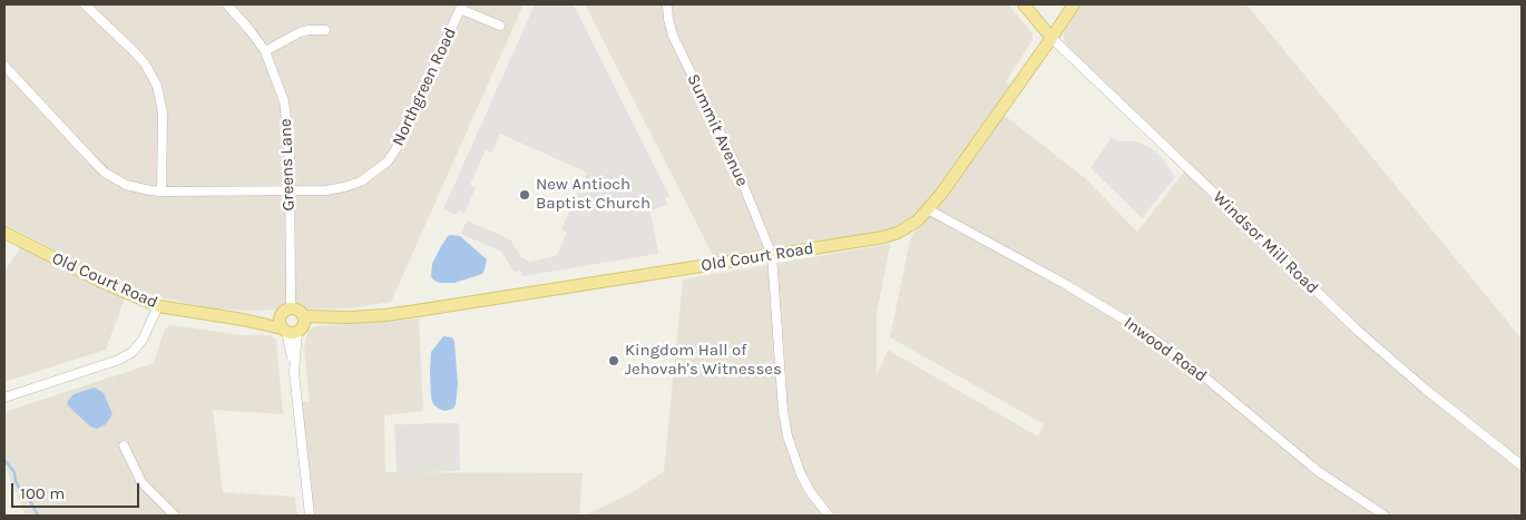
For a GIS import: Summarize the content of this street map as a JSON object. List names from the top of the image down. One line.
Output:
{"streets":{"main road":["Windsor Mill Road","Old Court Road"],"street":["Northgreen Road","Summit Avenue","Greens Lane","Inwood Road"]},"crossings":[["Northgreen Road","Greens Lane"],["Summit Avenue","Old Court Road"],["Windsor Mill Road","Old Court Road"],["Old Court Road","Inwood Road"]],"places":["New Antioch Baptist Church","Kingdom Hall of Jehovah's Witnesses"],"scale_bar":"100 m"}
